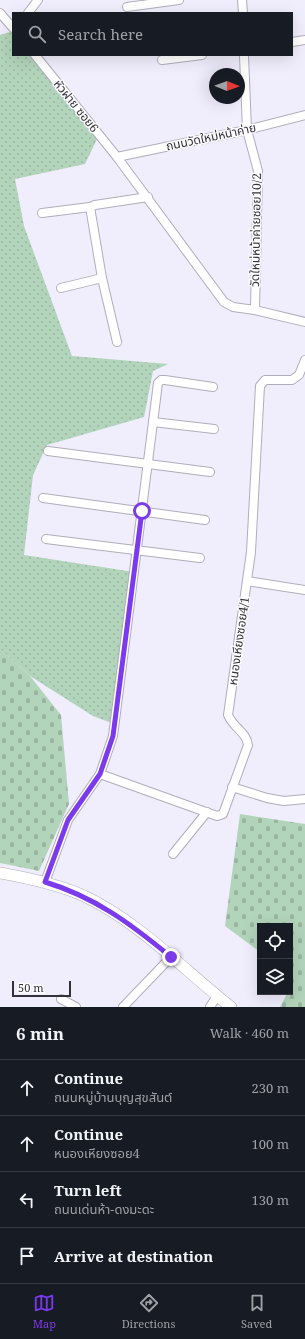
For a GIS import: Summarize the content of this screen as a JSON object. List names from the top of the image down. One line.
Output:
{"streets":{"street":["หัวฝาย ซอย6","ถนนวัดใหม่หน้าค่าย","วัดใหม่หน้าค่ายซอย10/2","หนองเหียงซอย4/1"]},"crossings":[["หัวฝาย ซอย6","ถนนวัดใหม่หน้าค่าย"],["หัวฝาย ซอย6","วัดใหม่หน้าค่ายซอย10/2"],["ถนนวัดใหม่หน้าค่าย","วัดใหม่หน้าค่ายซอย10/2"]],"scale_bar":"50 m","north":"right","page":{"search":"Search here","scale":"50 m","heading":["6 min","Walk · 460 m"],"list":[["Continue","ถนนหมู่บ้านบุญสุขสันต์","230 m"],["Continue","หนองเหียงซอย4","100 m"],["Turn left","ถนนเด่นห้า-ดงมะดะ","130 m"],"Arrive at destination"],"nav":["Map","Directions","Saved"]}}
